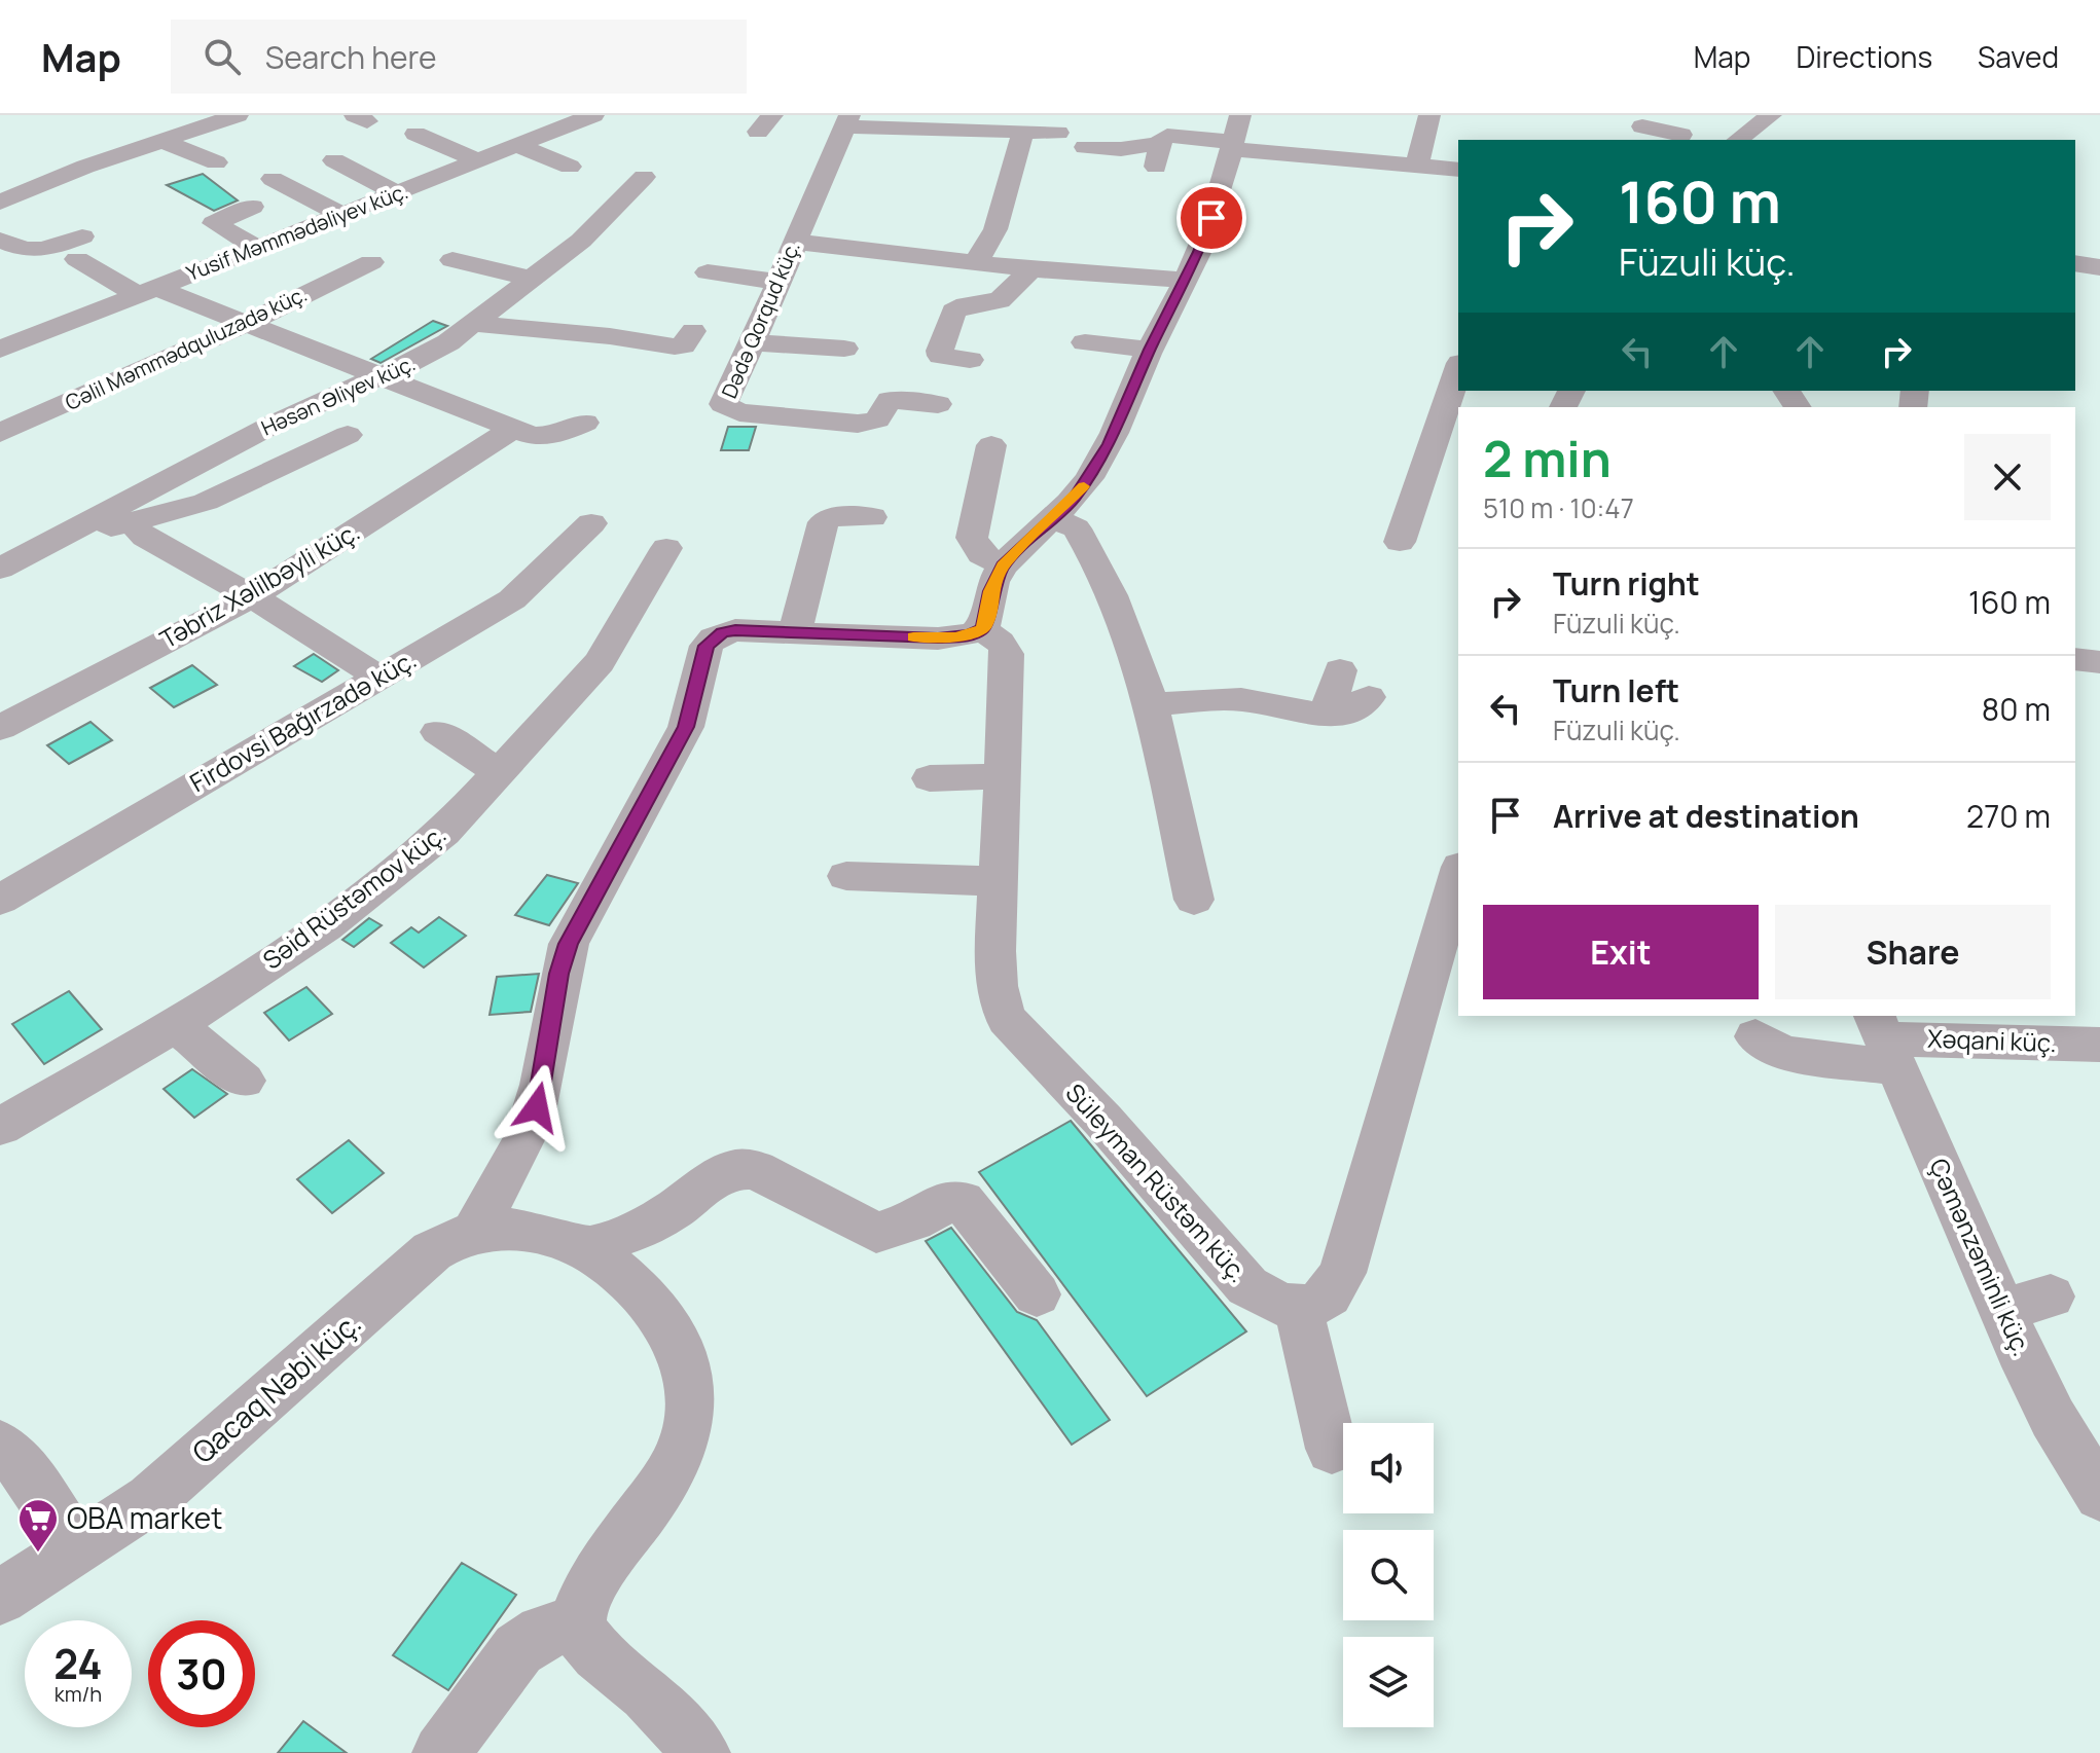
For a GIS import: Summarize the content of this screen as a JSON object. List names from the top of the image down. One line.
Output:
{"streets":{"street":["Yusif Məmmədəliyev küç.","Dədə Qorqud küç.","Cəlil Məmmədquluzadə küç.","Həsən Əliyev küç.","Təbriz Xəlilbəyli küç.","Firdovsi Bağırzadə küç.","Səid Rüstəmov küç.","Xəqani küç.","Süleyman Rüstəm küç.","Çəmənzəminli küç.","Qacaq Nəbi küç."]},"crossings":[["Xəqani küç.","Çəmənzəminli küç."]],"places":{"supermarket":["OBA market"]},"page":{"header":"Map","search":"Search here","nav":["Map","Directions","Saved"],"turn":["160 m","Füzuli küç."],"heading":["2 min","510 m · 10:47"],"list":[{"name":"Turn right","note":"Füzuli küç.","value":"160 m"},{"name":"Turn left","note":"Füzuli küç.","value":"80 m"},{"name":"Arrive at destination","value":"270 m"}],"buttons":["Exit","Share"],"speed":"24 km/h","limit":"30"}}
